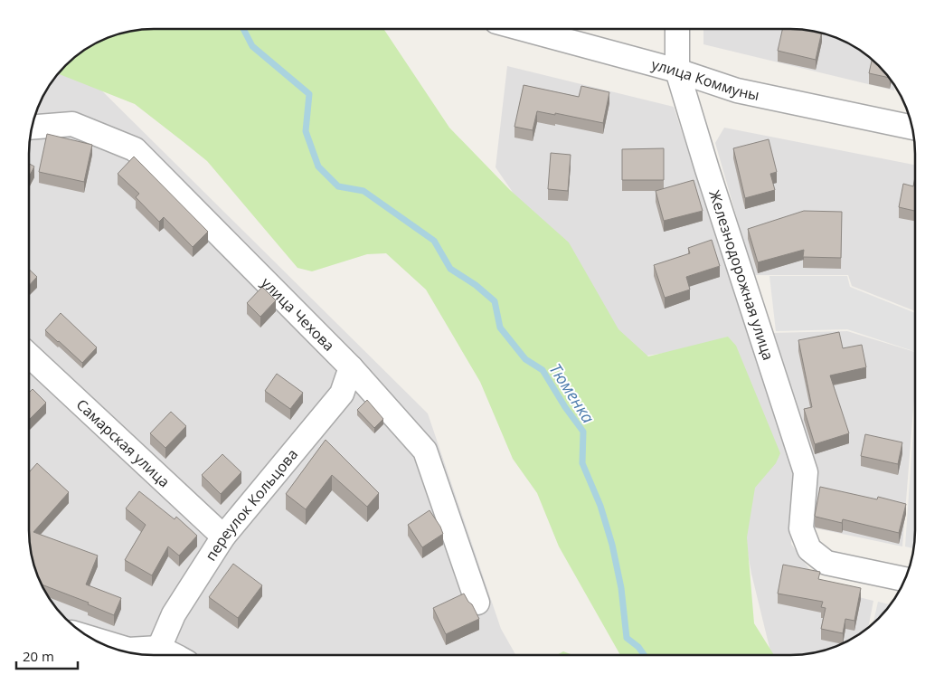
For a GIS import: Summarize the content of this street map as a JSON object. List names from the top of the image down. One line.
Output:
{"streets":{"street":["улица Коммуны","Железнодорожная улица","улица Чехова","Самарская улица","переулок Кольцова"]},"crossings":[["улица Коммуны","Железнодорожная улица"],["улица Чехова","переулок Кольцова"],["Самарская улица","переулок Кольцова"]],"water":["Тюменка"],"scale_bar":"20 m"}
